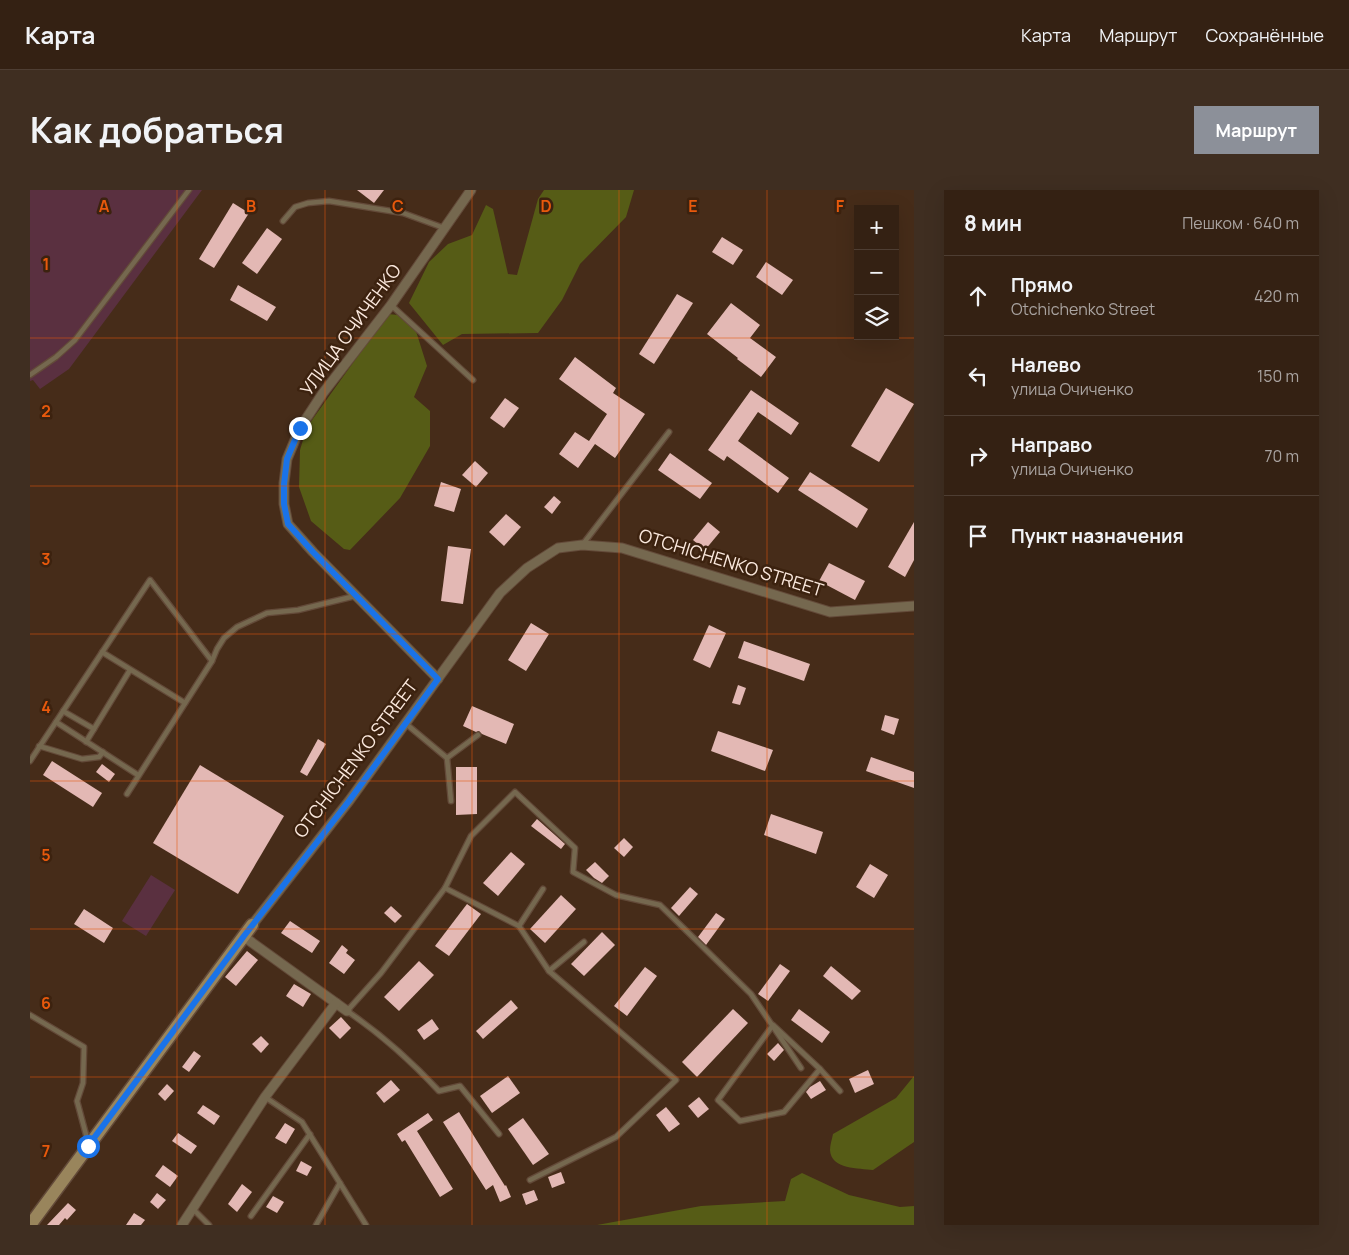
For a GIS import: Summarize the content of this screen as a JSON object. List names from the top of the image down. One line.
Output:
{"streets":{"street":["УЛИЦА ОЧИЧЕНКО","OTCHICHENKO STREET"]},"crossings":[["УЛИЦА ОЧИЧЕНКО","OTCHICHENKO STREET"]],"page":{"header":"Карта","nav":["Карта","Маршрут","Сохранённые"],"title":"Как добраться","buttons":"Маршрут","heading":["8 мин","Пешком · 640 m"],"map_buttons":["+","−"],"list":[["Прямо","Otchichenko Street","420 m"],["Налево","улица Очиченко","150 m"],["Направо","улица Очиченко","70 m"],"Пункт назначения"]},"grid":{"columns":["A","B","C","D","E","F"],"rows":["1","2","3","4","5","6","7"]}}
